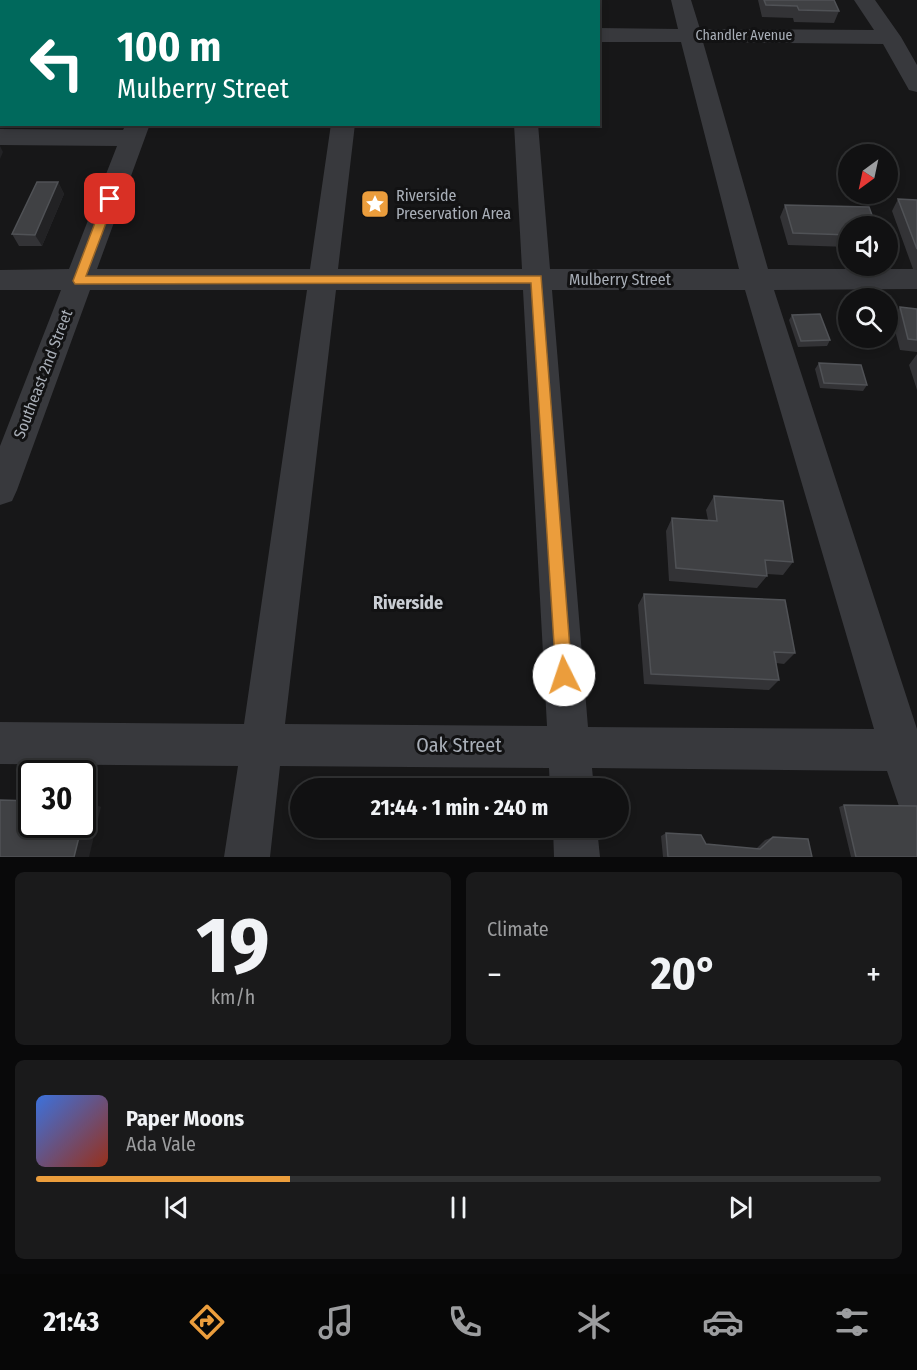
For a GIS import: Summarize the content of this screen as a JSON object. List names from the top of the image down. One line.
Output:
{"streets":{"street":["Chandler Avenue","Mulberry Street","Southeast 2nd Street","Oak Street"]},"crossings":[["Mulberry Street","Southeast 2nd Street"]],"districts":["Riverside"],"places":{"place":["Riverside Preservation Area"]},"north":"bottom left","page":{"turn":["100 m","Mulberry Street"],"limit":"30","trip":"21:44 · 1 min · 240 m","tile":[["19","km/h"],"Climate"],"heat":["−","20°","+"],"song":["Paper Moons","Ada Vale"],"tabs":"21:43"}}
